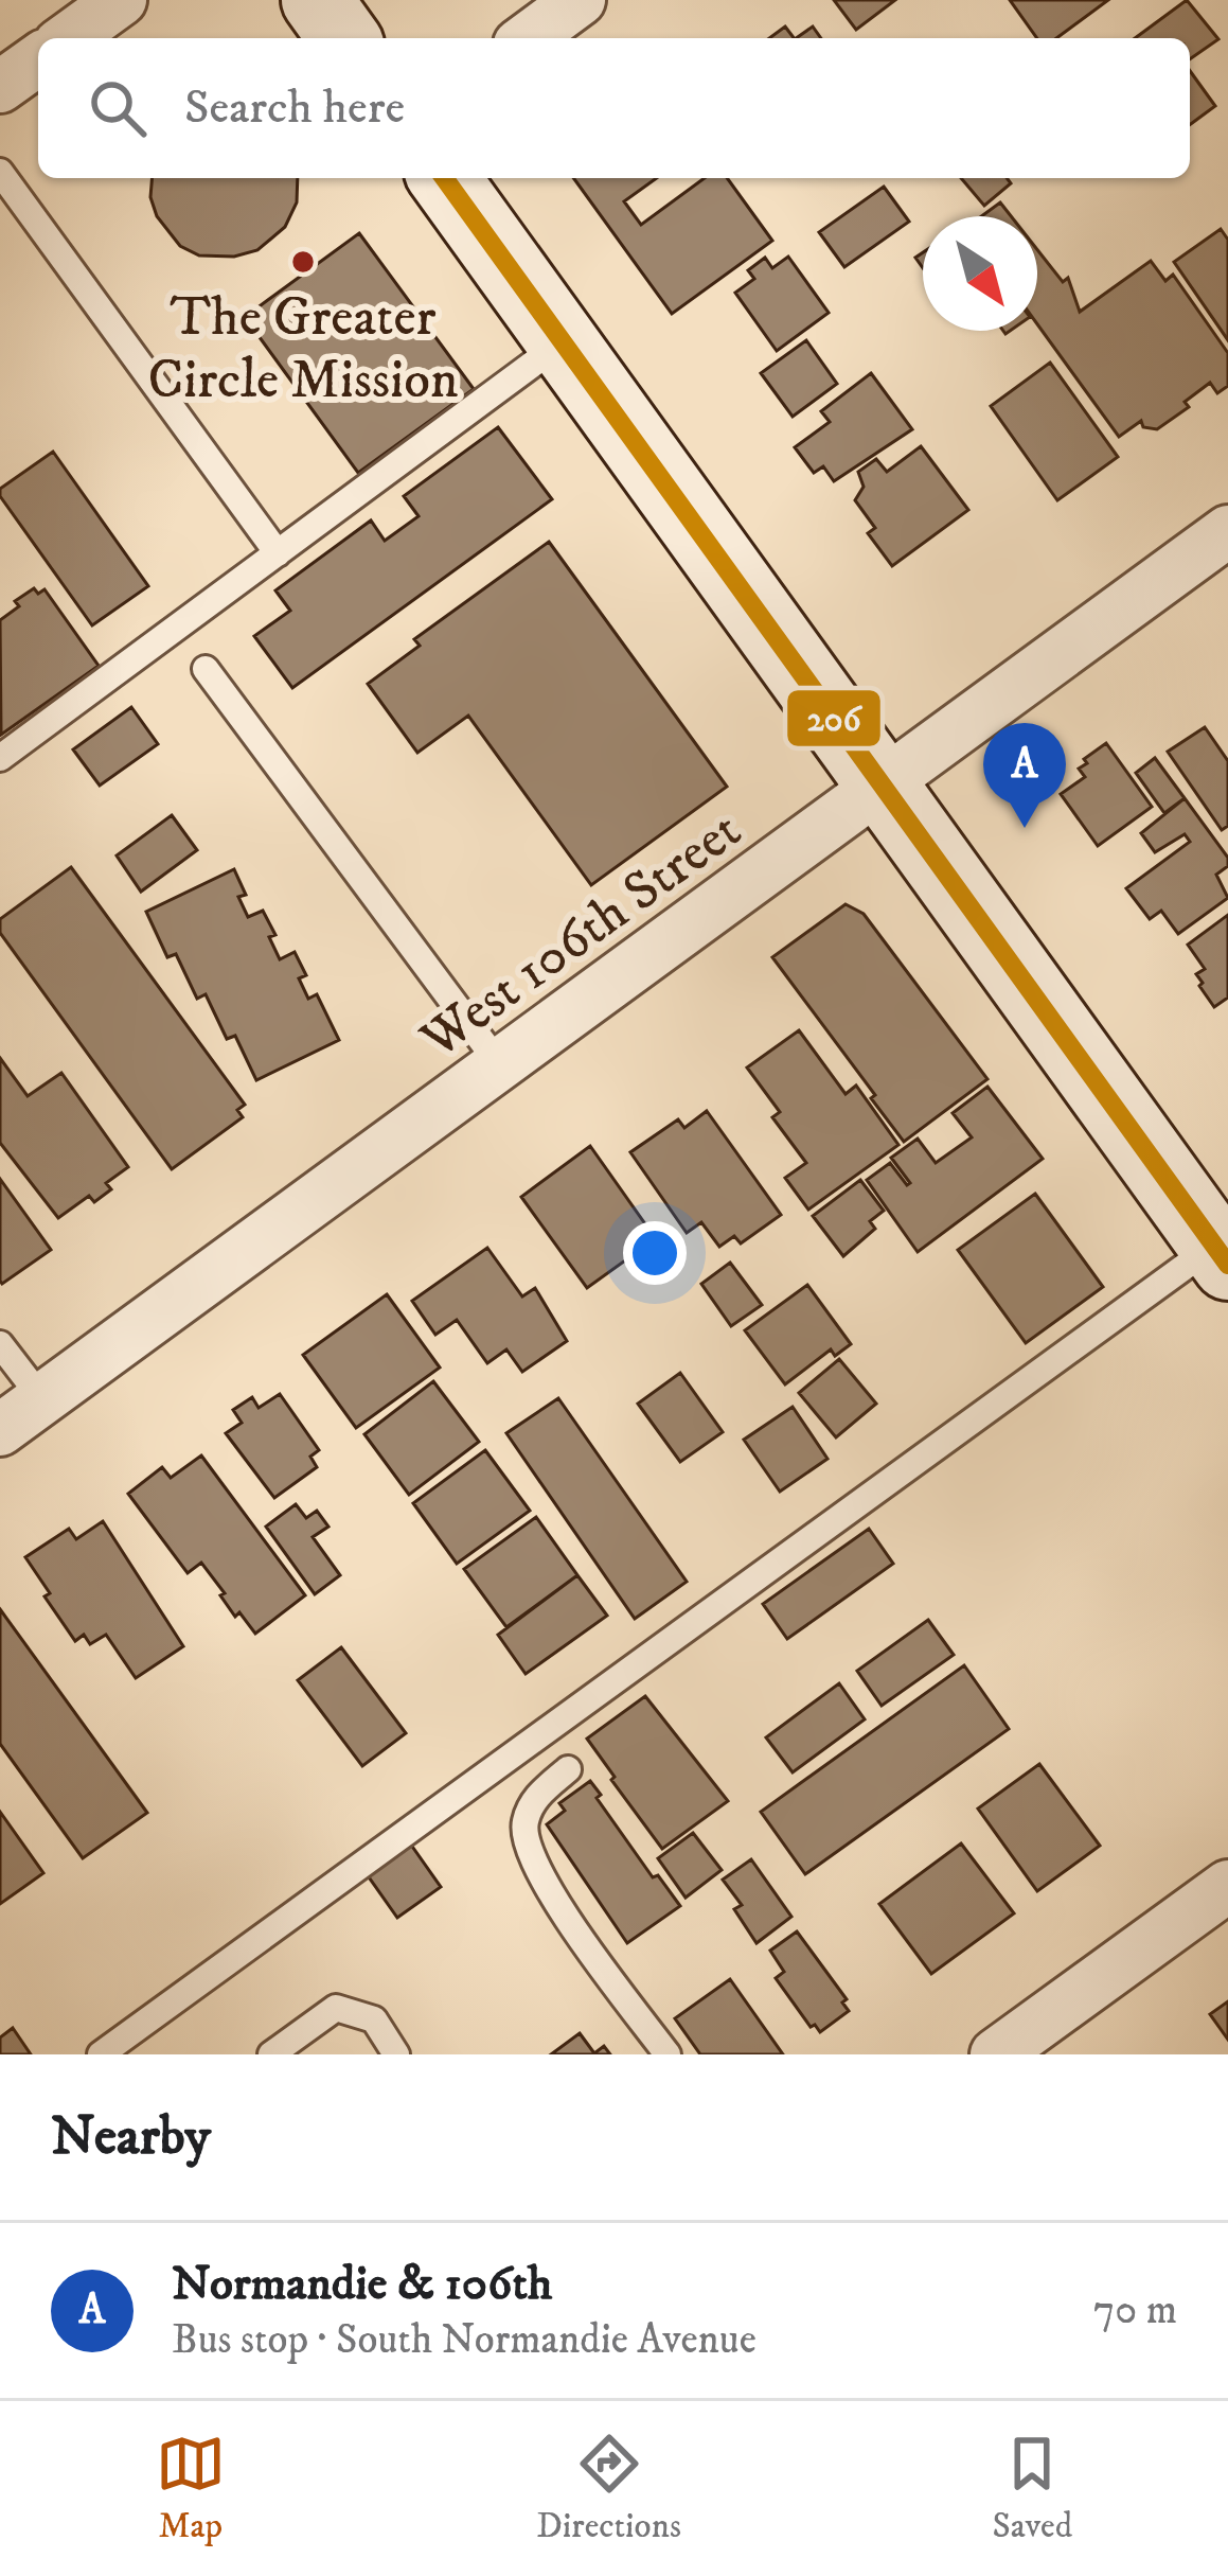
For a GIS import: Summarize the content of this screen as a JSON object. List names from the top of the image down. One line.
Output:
{"streets":{"street":["West 106th Street"]},"places":["The Greater Circle Mission"],"lines":["transit line 206"],"north":"bottom right","page":{"search":"Search here","pins":"A","heading":"Nearby","list":[{"mark":"A","name":"Normandie & 106th","note":"Bus stop · South Normandie Avenue","value":"70 m"}],"nav":["Map","Directions","Saved"]}}
